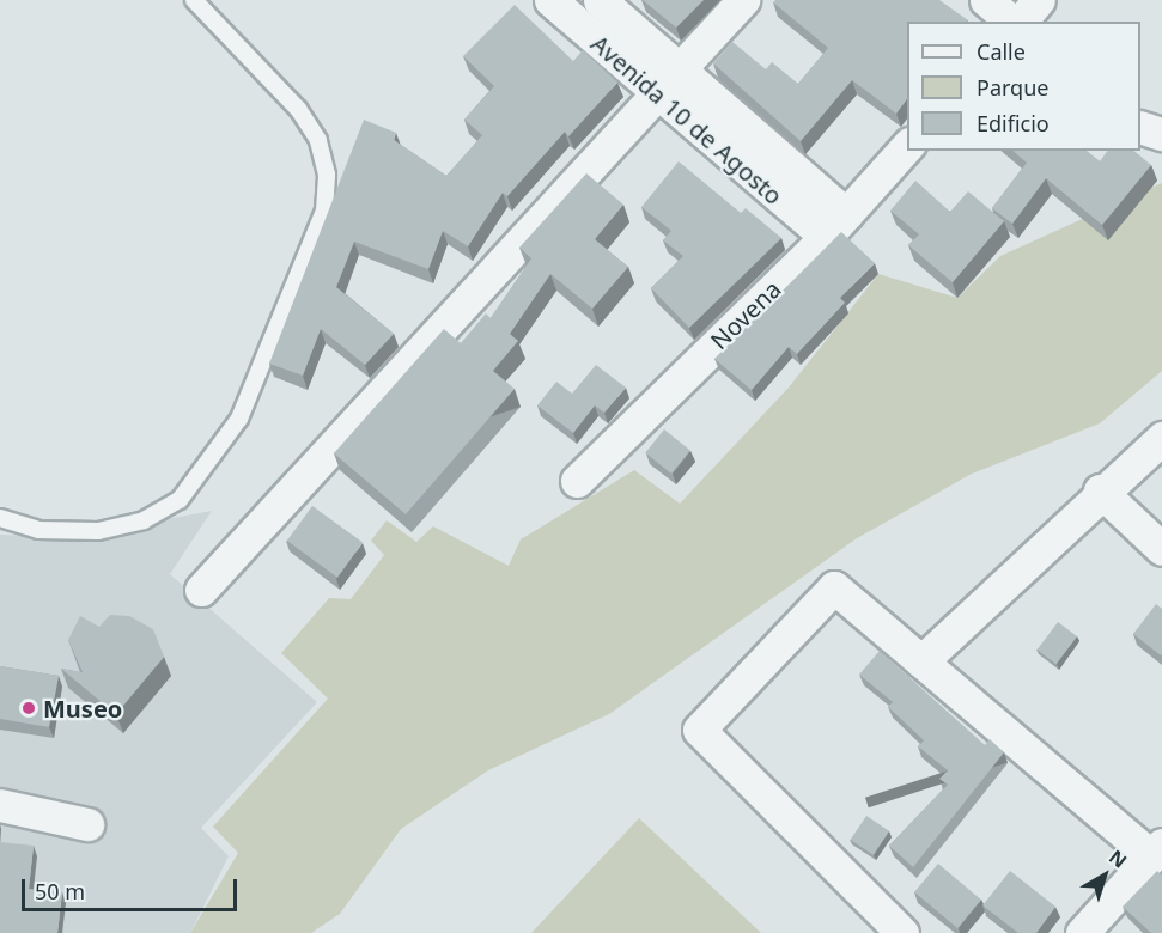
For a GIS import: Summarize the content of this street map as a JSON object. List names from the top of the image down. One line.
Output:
{"streets":{"street":["Avenida 10 de Agosto","Novena"]},"crossings":[["Avenida 10 de Agosto","Novena"]],"places":["Museo"],"legend":["Calle","Parque","Edificio"],"scale_bar":"50 m","north":"top right"}
